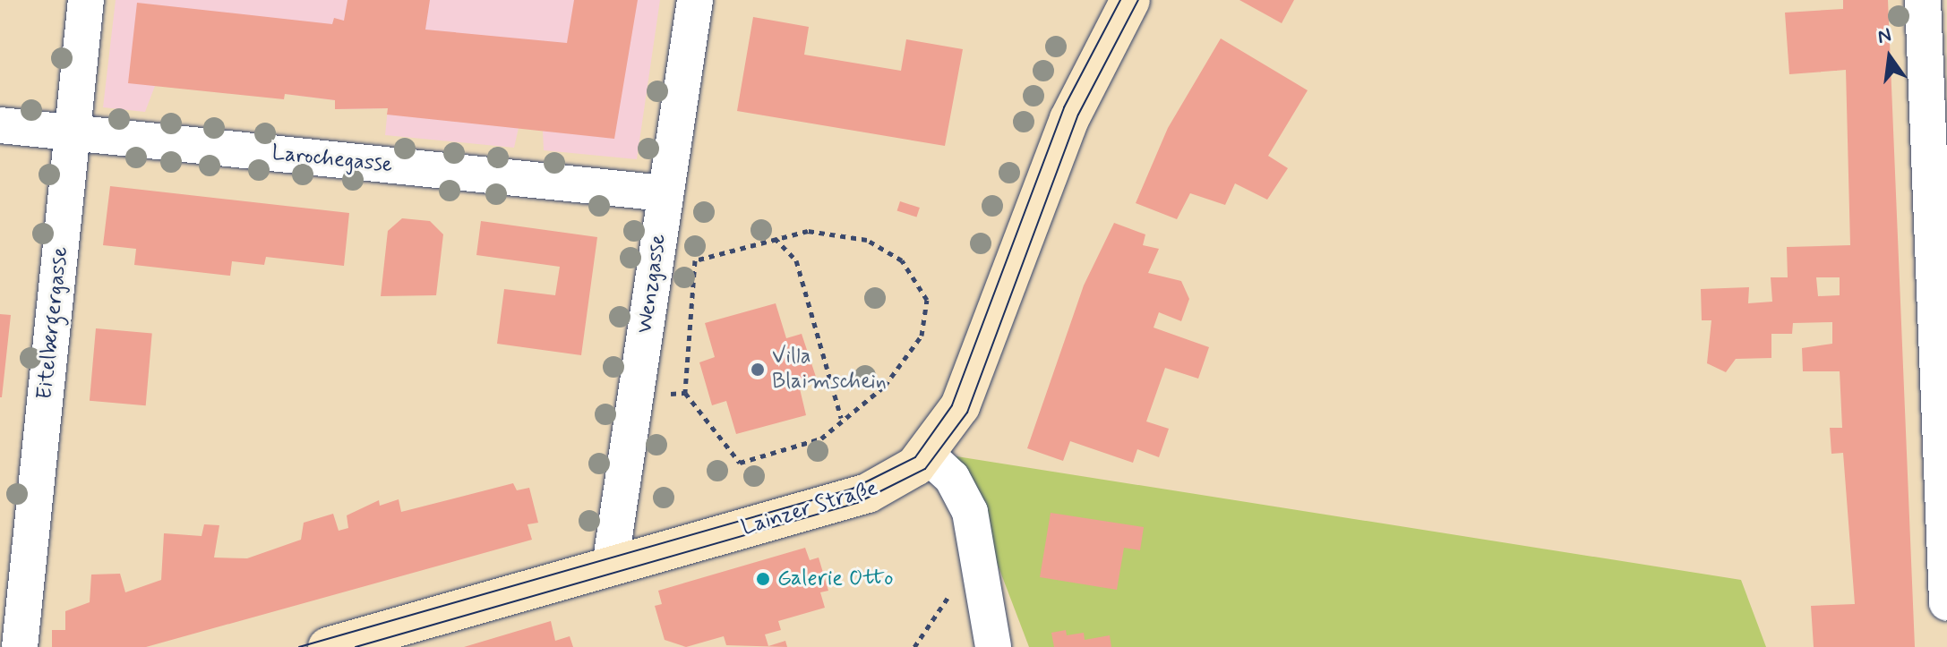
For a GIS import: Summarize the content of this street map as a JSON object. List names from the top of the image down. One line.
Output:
{"streets":{"main road":["Lainzer Straße"],"street":["Larochegasse","Wenzgasse","Eitelbergergasse"]},"crossings":[["Larochegasse","Wenzgasse"],["Larochegasse","Eitelbergergasse"],["Wenzgasse","Lainzer Straße"]],"places":["Villa Blaimschein","Galerie Otto"],"north":"top"}
